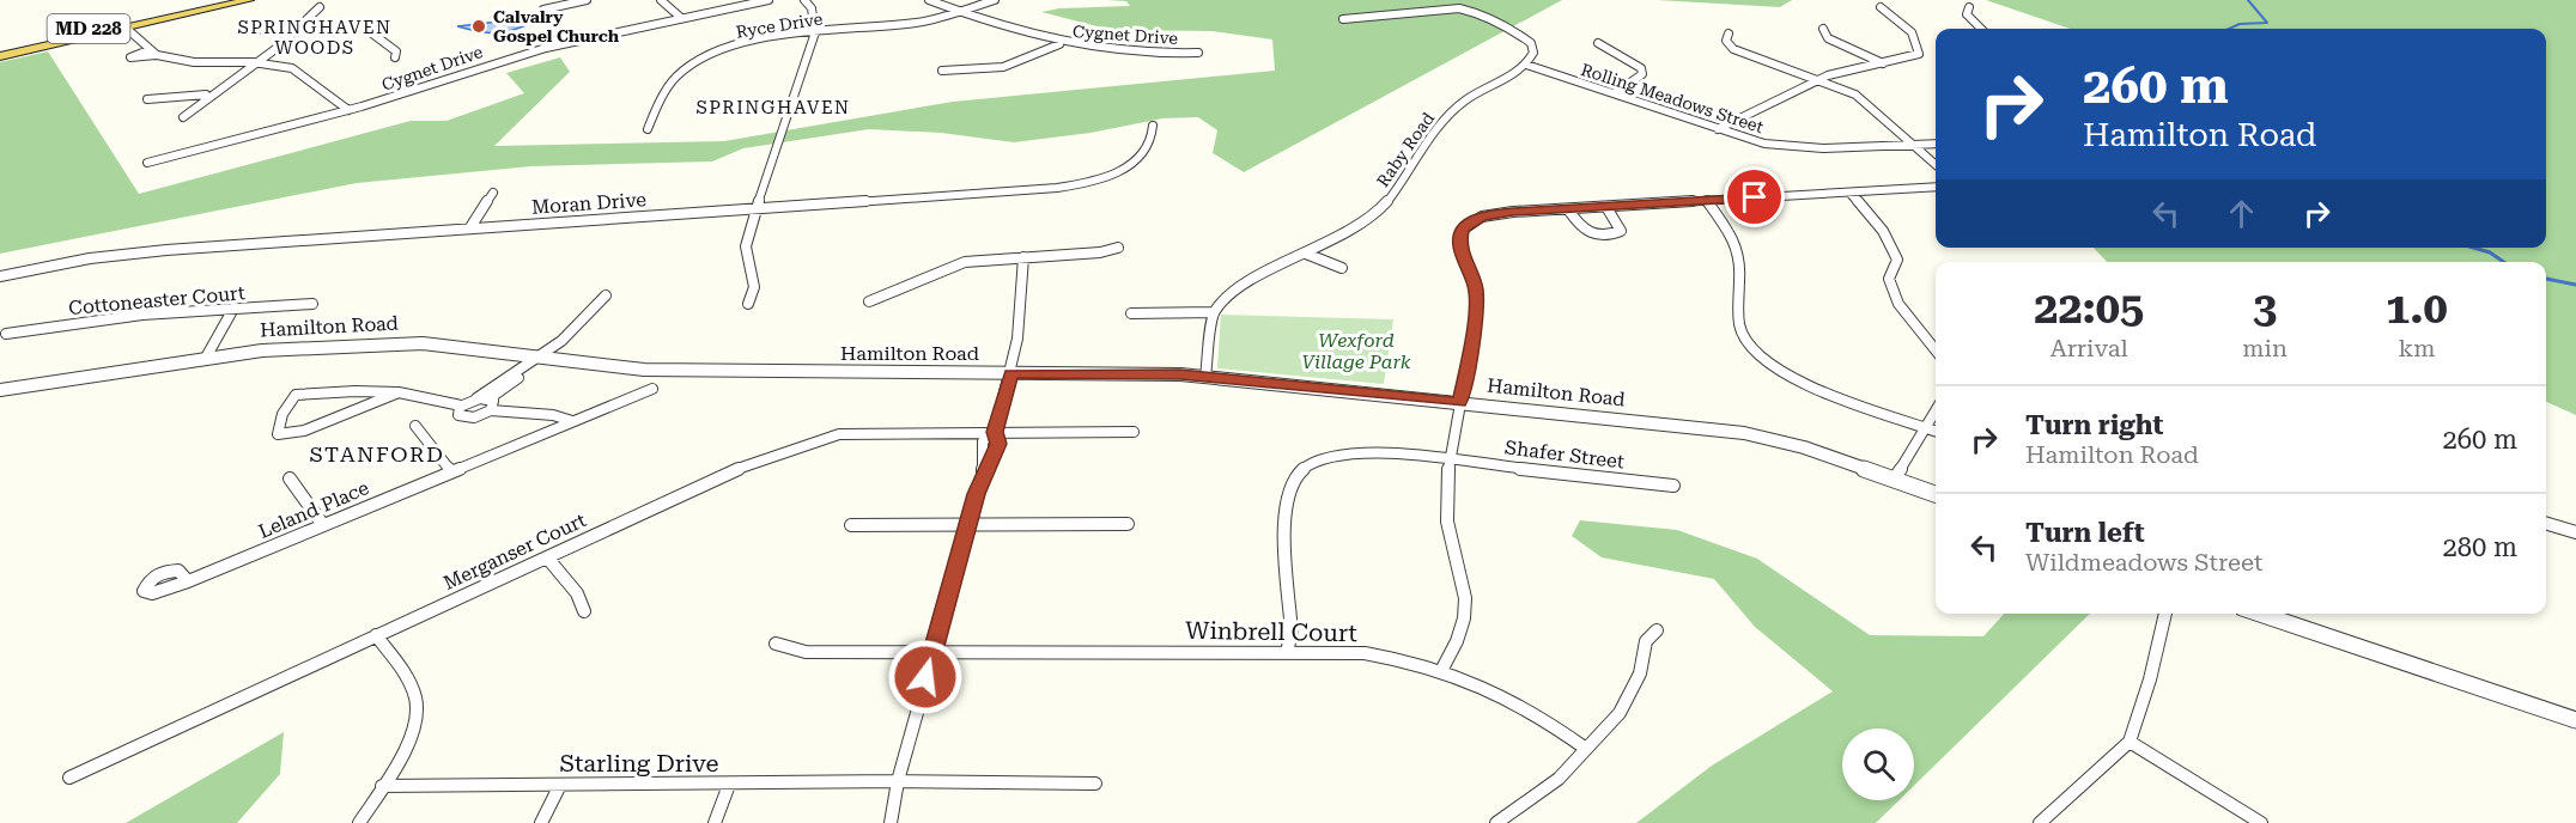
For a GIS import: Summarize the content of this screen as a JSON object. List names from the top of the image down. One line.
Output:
{"streets":{"highway":["MD 228"],"street":["Ryce Drive","Cygnet Drive","Rolling Meadows Street","Raby Road","Moran Drive","Cottoneaster Court","Hamilton Road","Shafer Street","Leland Place","Merganser Court","Winbrell Court","Starling Drive"]},"crossings":[["Ryce Drive","Cygnet Drive"],["Rolling Meadows Street","Raby Road"],["Shafer Street","Winbrell Court"]],"districts":["SPRINGHAVEN WOODS","SPRINGHAVEN","STANFORD"],"parks":["Wexford Village Park"],"places":["Calvalry Gospel Church"],"page":{"turn":["260 m","Hamilton Road"],"eta":["22:05","Arrival","3","min","1.0","km"],"list":[{"name":"Turn right","note":"Hamilton Road","value":"260 m"},{"name":"Turn left","note":"Wildmeadows Street","value":"280 m"}]}}
